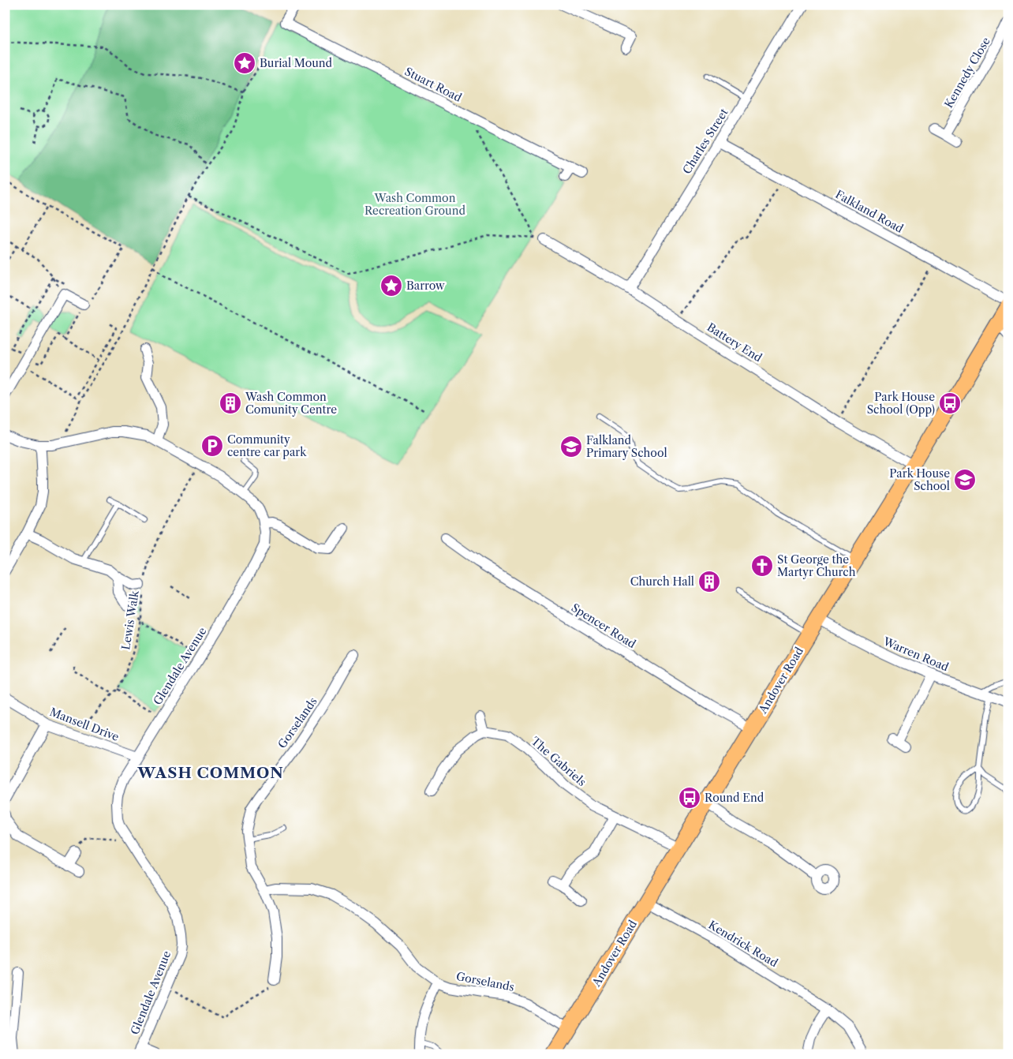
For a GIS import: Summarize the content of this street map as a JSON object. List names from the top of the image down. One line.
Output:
{"streets":{"main road":["Andover Road"],"street":["Kennedy Close","Stuart Road","Charles Street","Falkland Road","Battery End","Spencer Road","Warren Road","Glendale Avenue","Gorselands","Mansell Drive","The Gabriels","Kendrick Road"],"path":["Lewis Walk"]},"crossings":[["Charles Street","Falkland Road"],["Charles Street","Battery End"],["Battery End","Andover Road"],["Lewis Walk","Mansell Drive"],["Spencer Road","Andover Road"],["Warren Road","Andover Road"],["Glendale Avenue","Mansell Drive"],["Andover Road","Gorselands"],["Andover Road","The Gabriels"],["Andover Road","Kendrick Road"]],"districts":["WASH COMMON"],"parks":["Wash Common Recreation Ground"],"places":{"place":["Burial Mound","Barrow"],"building":["Wash Common Comunity Centre","Church Hall"],"bus stop":["Park House School (Opp)","Round End"],"parking":["Community centre car park"],"school or university":["Falkland Primary School","Park House School"],"church":["St George the Martyr Church"]}}
